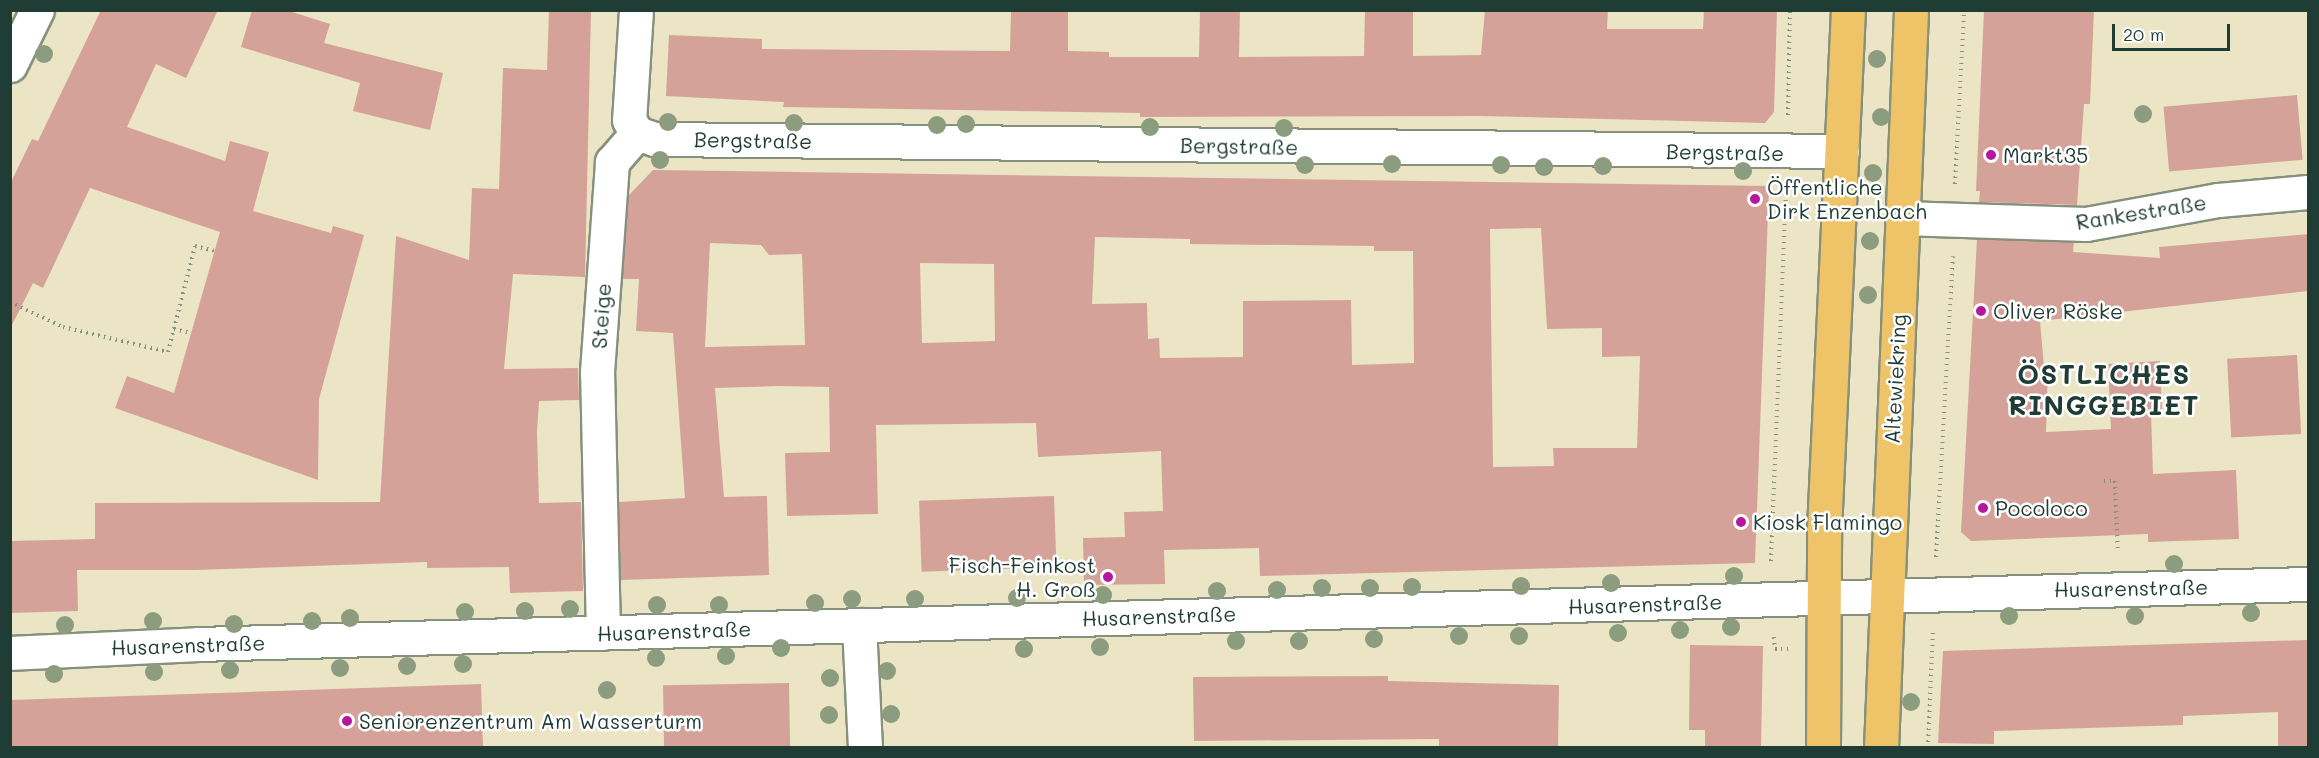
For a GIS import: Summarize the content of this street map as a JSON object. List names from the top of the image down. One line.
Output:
{"streets":{"main road":["Altewiekring"],"street":["Bergstraße","Rankestraße","Steige","Husarenstraße"]},"crossings":[["Bergstraße","Steige"],["Rankestraße","Altewiekring"],["Steige","Husarenstraße"],["Altewiekring","Husarenstraße"]],"districts":["ÖSTLICHES RINGGEBIET"],"places":["Markt35","Öffentliche Dirk Enzenbach","Oliver Röske","Pocoloco","Kiosk Flamingo","Fisch-Feinkost H. Groß","Seniorenzentrum Am Wasserturm"],"scale_bar":"20 m"}
